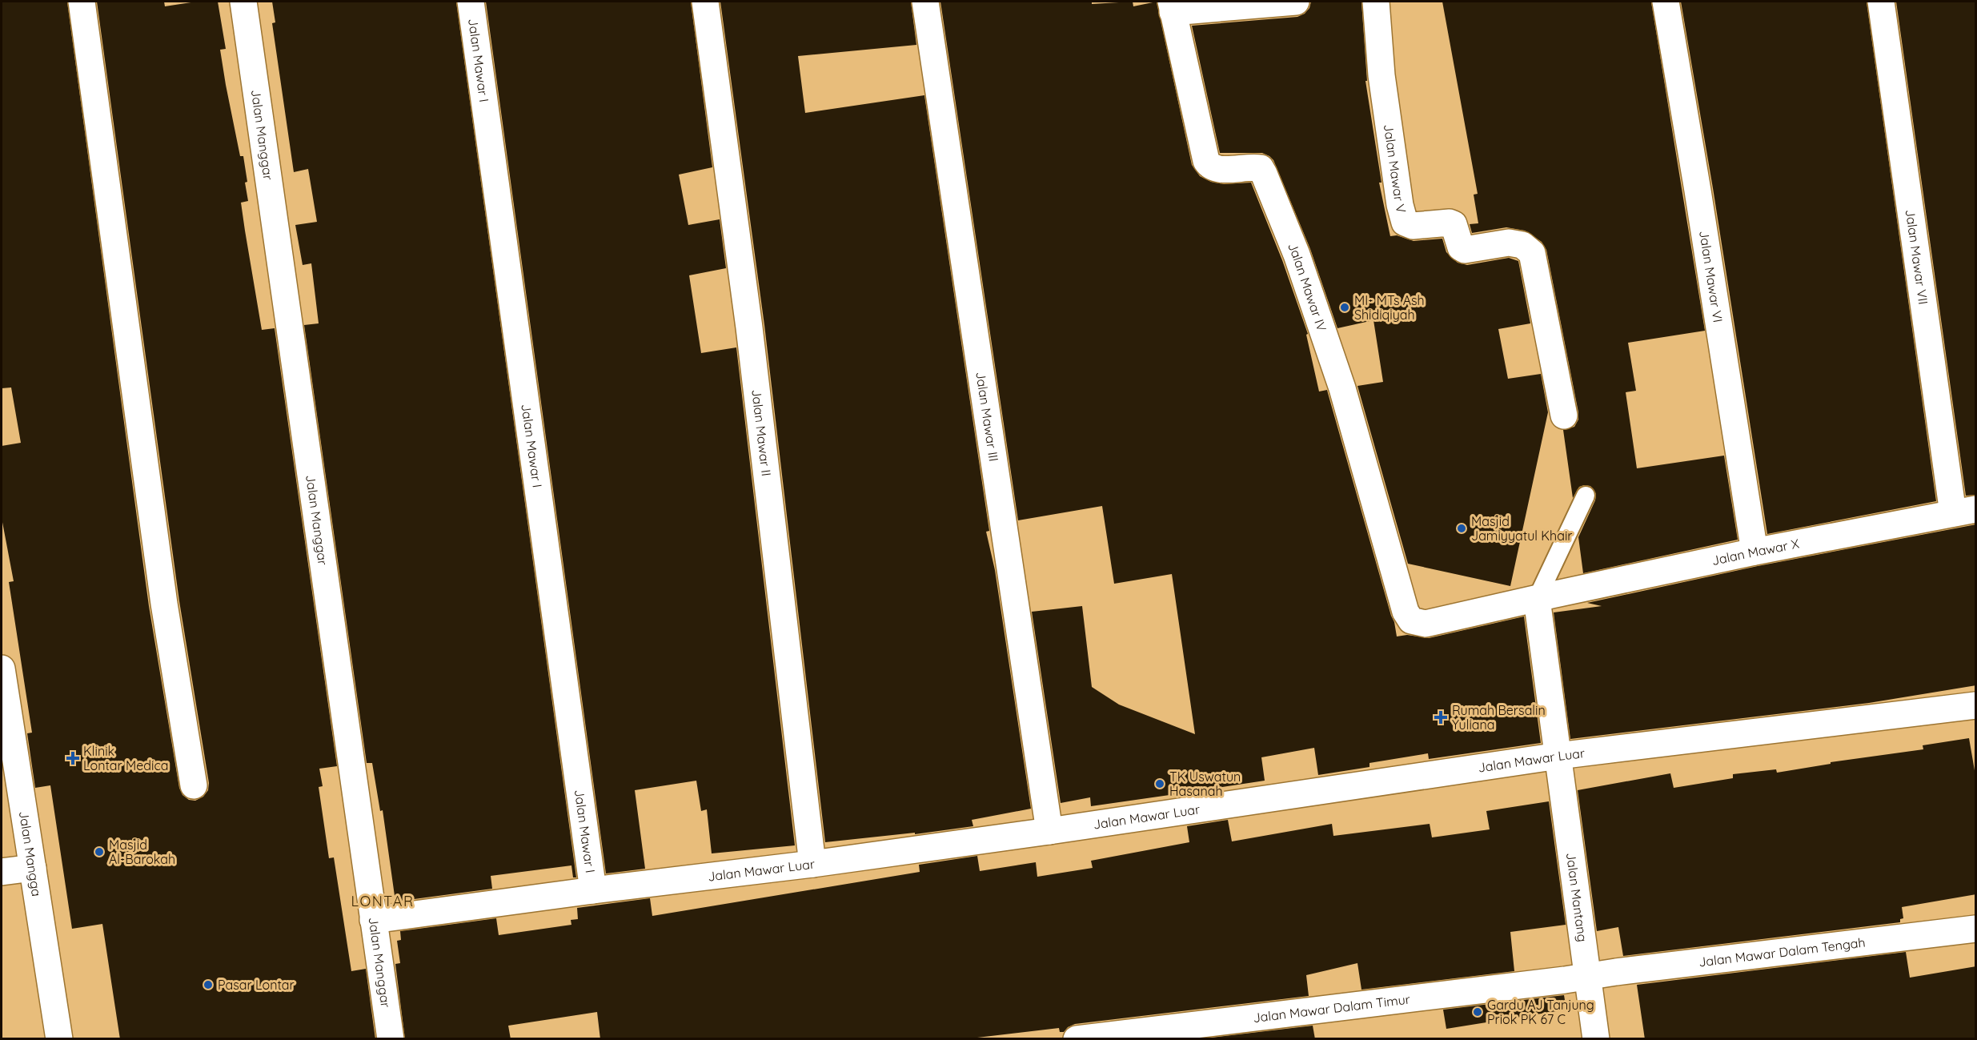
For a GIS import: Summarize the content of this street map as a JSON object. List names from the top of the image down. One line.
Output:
{"streets":{"street":["Jalan Mawar I","Jalan Manggar","Jalan Mawar V","Jalan Mawar VII","Jalan Mawar VI","Jalan Mawar IV","Jalan Mawar III","Jalan Mawar II","Jalan Mawar X","Jalan Mawar Luar","Jalan Mangga","Jalan Mantang","Jalan Mawar Dalam Tengah","Jalan Mawar Dalam Timur"]},"crossings":[["Jalan Mawar I","Jalan Mawar Luar"],["Jalan Manggar","Jalan Mawar Luar"],["Jalan Mawar VII","Jalan Mawar X"],["Jalan Mawar VI","Jalan Mawar X"],["Jalan Mawar IV","Jalan Mawar X"],["Jalan Mawar III","Jalan Mawar Luar"],["Jalan Mawar II","Jalan Mawar Luar"],["Jalan Mawar Luar","Jalan Mantang"],["Jalan Mantang","Jalan Mawar Dalam Tengah"],["Jalan Mantang","Jalan Mawar Dalam Timur"],["Jalan Mawar Dalam Tengah","Jalan Mawar Dalam Timur"]],"districts":["LONTAR"],"places":{"other":["MI- MTs Ash Shidiqiyah","Masjid Jamiyyatul Khair","TK Uswatun Hasanah","Masjid Al-Barokah","Pasar Lontar","Gardu AJ Tanjung Priok PK 67 C"],"health":["Rumah Bersalin Yuliana","Klinik Lontar Medica"]}}
